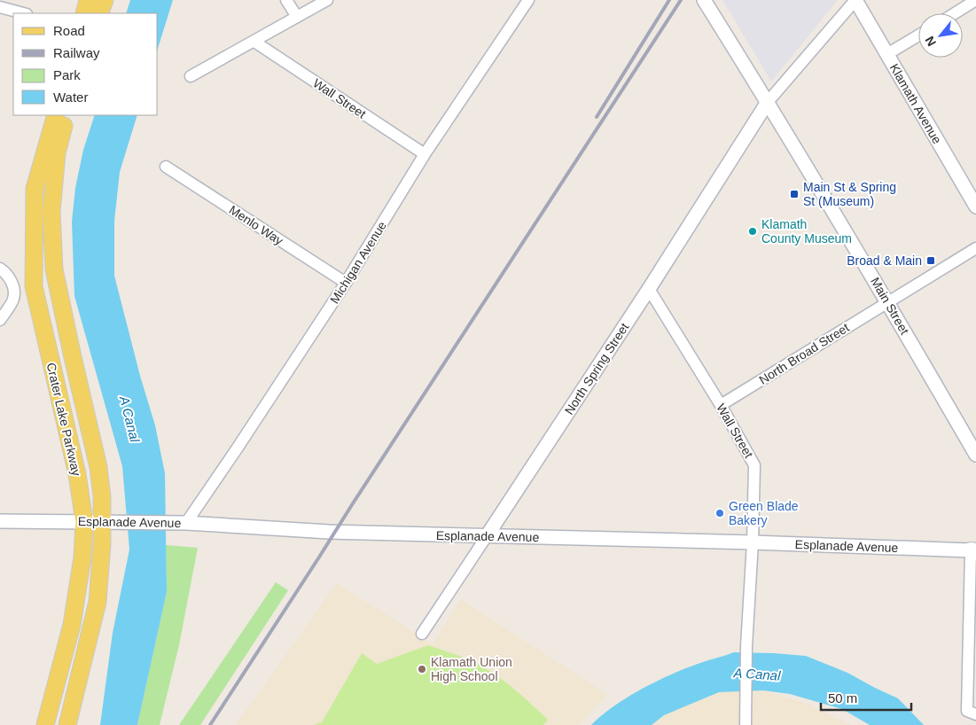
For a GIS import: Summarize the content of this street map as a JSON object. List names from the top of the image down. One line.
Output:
{"streets":{"main road":["Crater Lake Parkway"],"street":["Wall Street","Klamath Avenue","Menlo Way","Michigan Avenue","Main Street","North Broad Street","North Spring Street","Esplanade Avenue"]},"crossings":[["Wall Street","Michigan Avenue"],["Wall Street","North Broad Street"],["Wall Street","North Spring Street"],["Wall Street","Esplanade Avenue"],["Menlo Way","Michigan Avenue"],["Michigan Avenue","Esplanade Avenue"],["Main Street","North Broad Street"],["Main Street","North Spring Street"],["North Spring Street","Esplanade Avenue"],["Crater Lake Parkway","Esplanade Avenue"]],"water":["A Canal"],"places":{"transit":["Main St & Spring St (Museum)","Broad & Main"],"other":["Klamath County Museum","Green Blade Bakery","Klamath Union High School"]},"legend":["Road","Railway","Park","Water"],"scale_bar":"50 m","north":"bottom left"}
